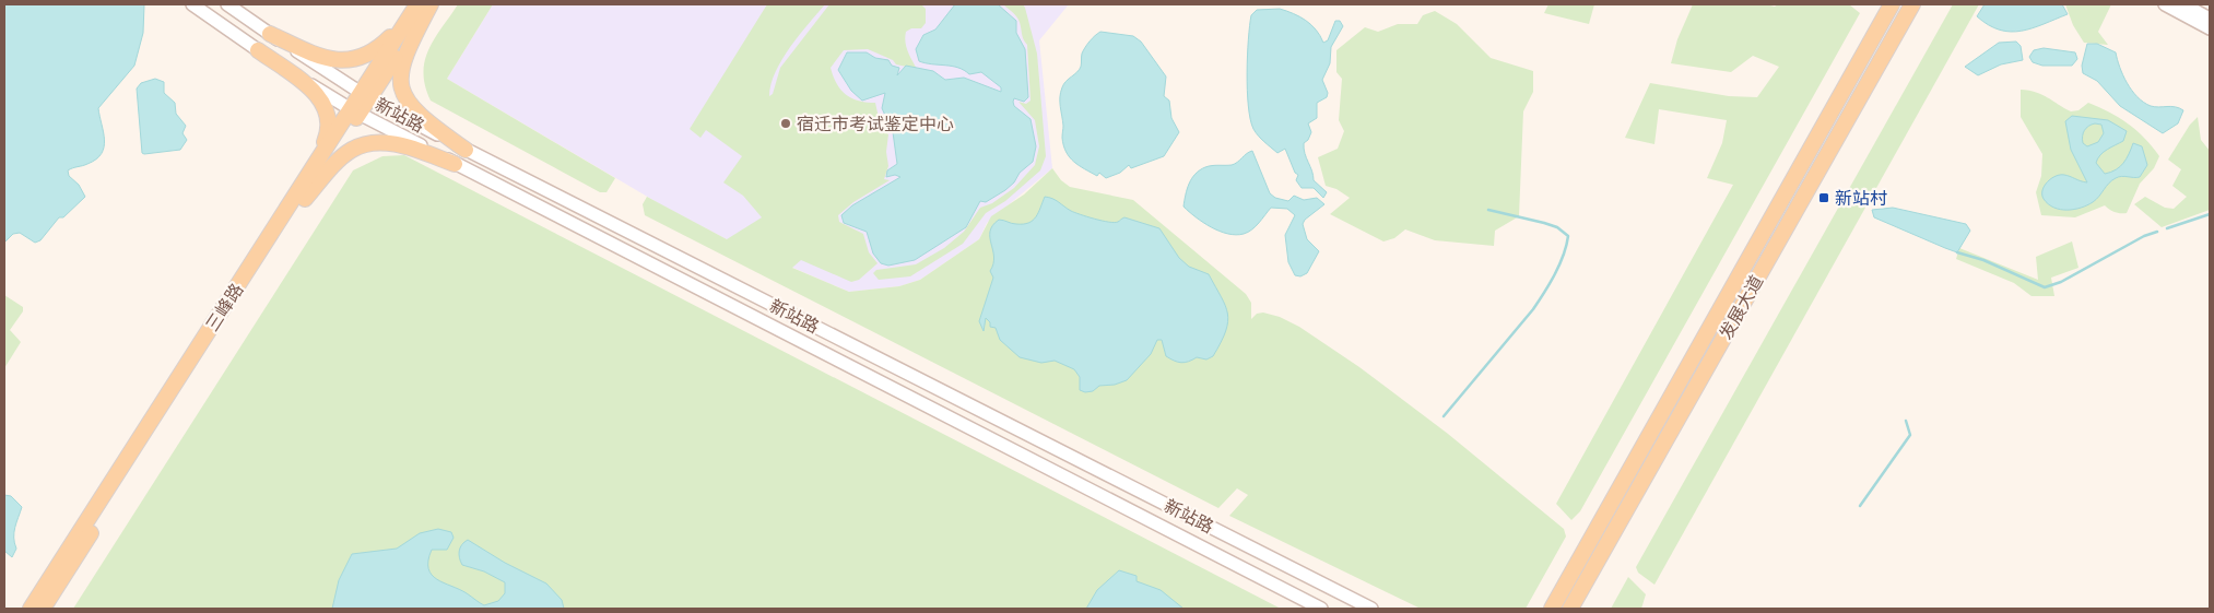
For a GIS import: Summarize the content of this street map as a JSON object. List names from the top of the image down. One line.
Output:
{"streets":{"main road":["三峰路","发展大道"],"street":["新站路"]},"crossings":[["新站路","三峰路"]],"places":{"other":["宿迁市考试鉴定中心"],"transit":["新站村"]}}
